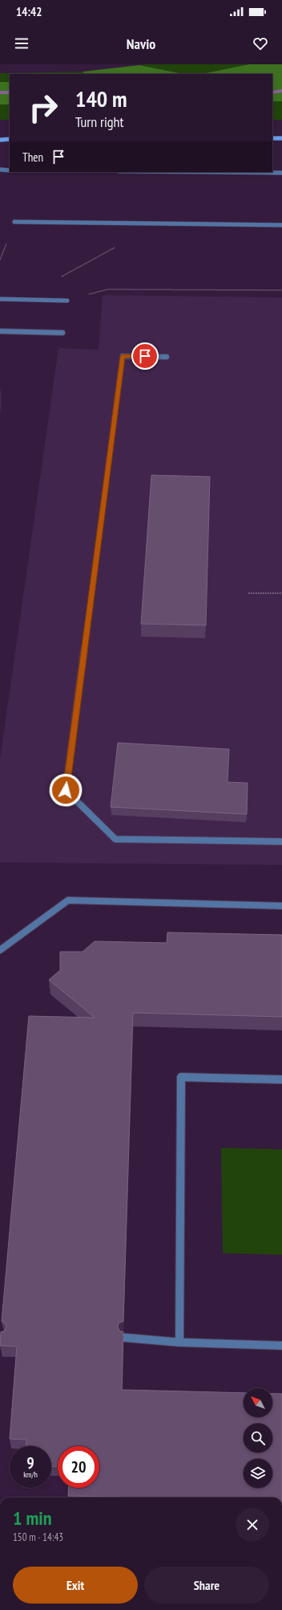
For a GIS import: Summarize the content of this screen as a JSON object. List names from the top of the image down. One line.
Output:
{"north":"top left","page":{"status":"14:42","header":"Navio","turn":["140 m","Turn right"],"then":"Then","speed":"9 km/h","limit":"20","heading":["1 min","150 m · 14:43"],"buttons":["Exit","Share"]}}
